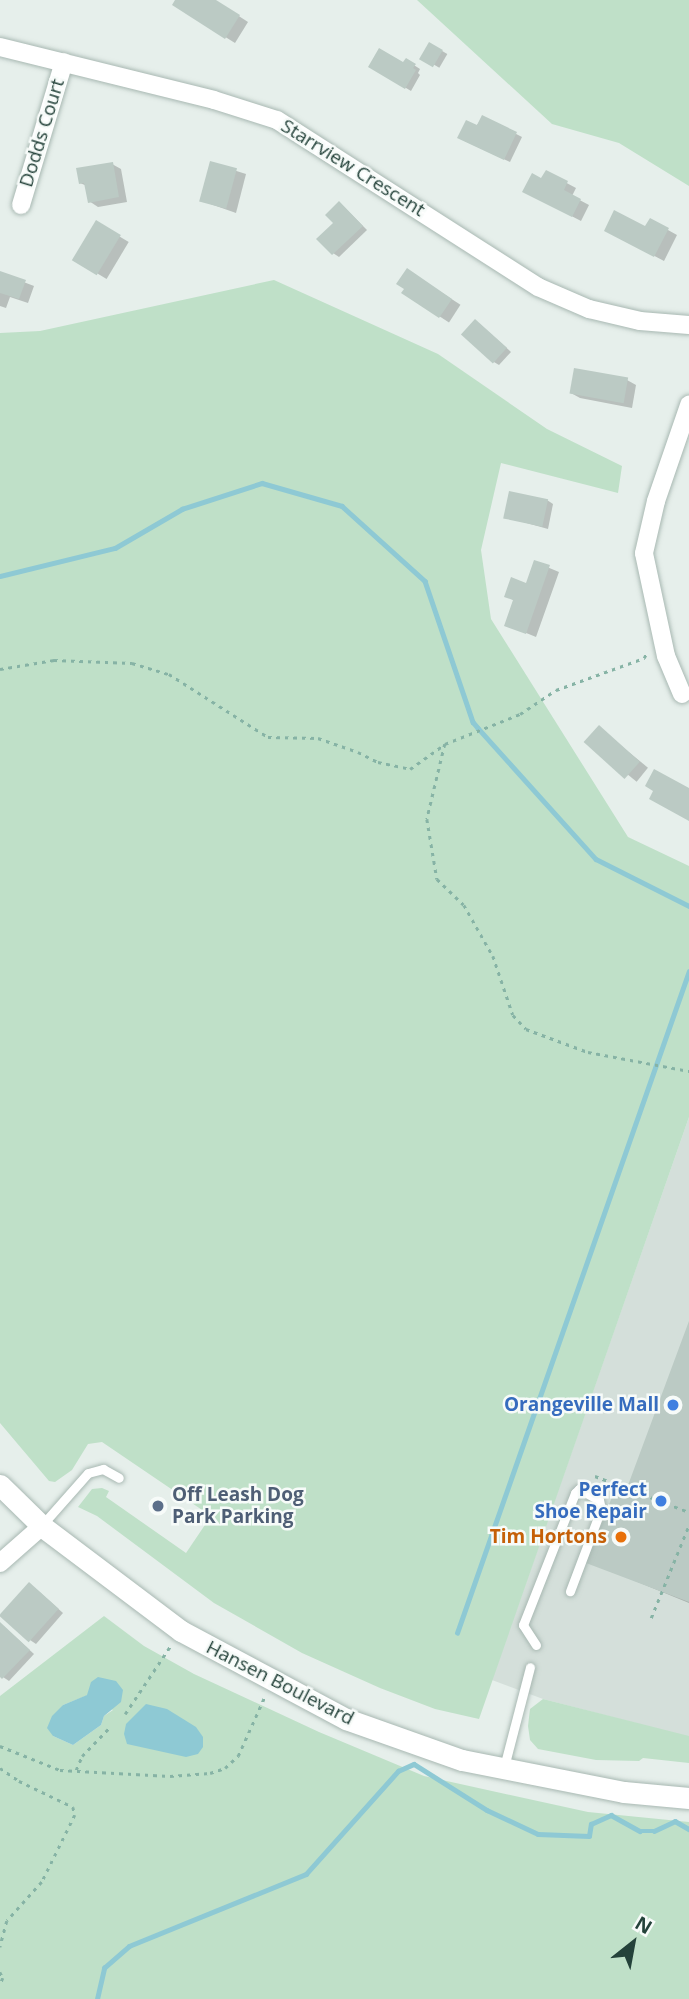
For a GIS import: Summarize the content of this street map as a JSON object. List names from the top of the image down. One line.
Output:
{"streets":{"street":["Dodds Court","Starrview Crescent","Hansen Boulevard"]},"crossings":[["Dodds Court","Starrview Crescent"]],"places":["Orangeville Mall","Perfect Shoe Repair","Off Leash Dog Park Parking","Tim Hortons"],"north":"top right"}
